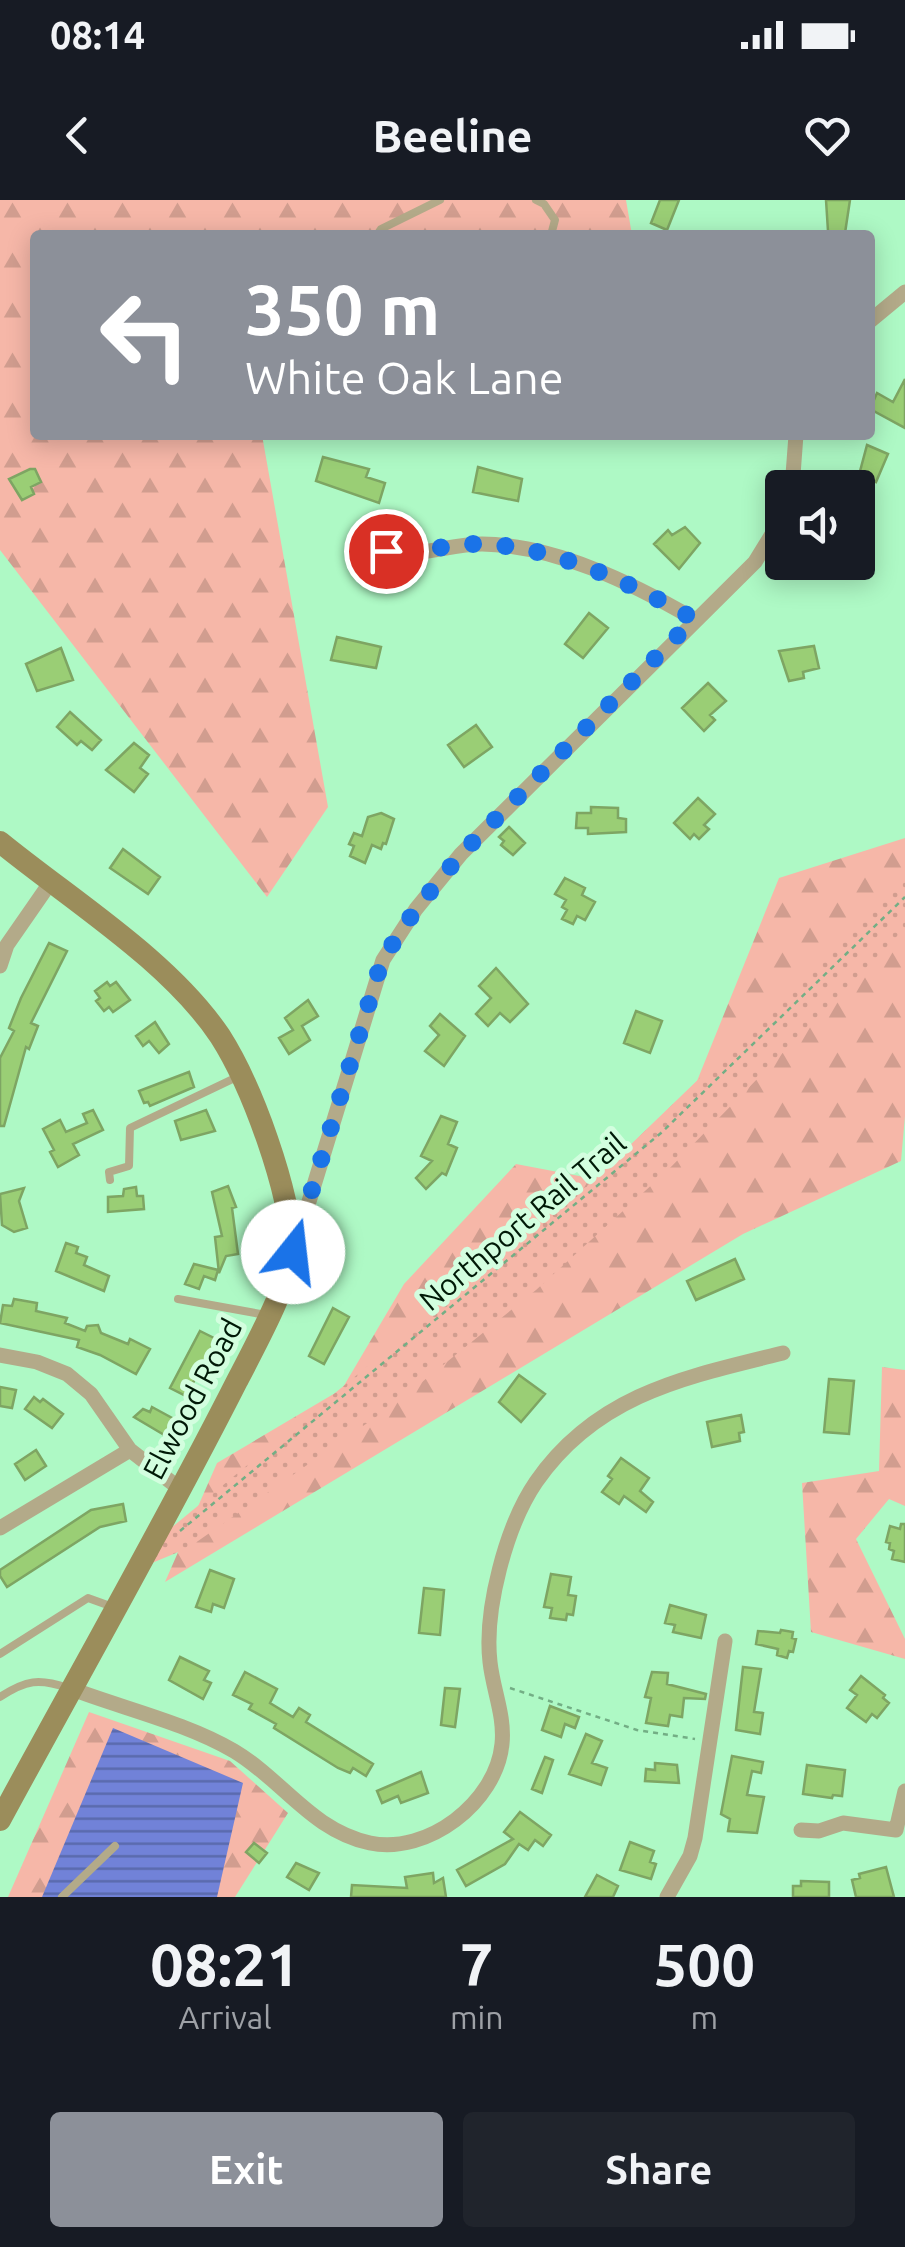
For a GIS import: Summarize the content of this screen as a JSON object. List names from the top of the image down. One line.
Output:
{"streets":{"main road":["Elwood Road"],"path":["Northport Rail Trail"]},"page":{"status":"08:14","header":"Beeline","turn":["350 m","White Oak Lane"],"eta":["08:21","Arrival","7","min","500","m"],"buttons":["Exit","Share"]}}
